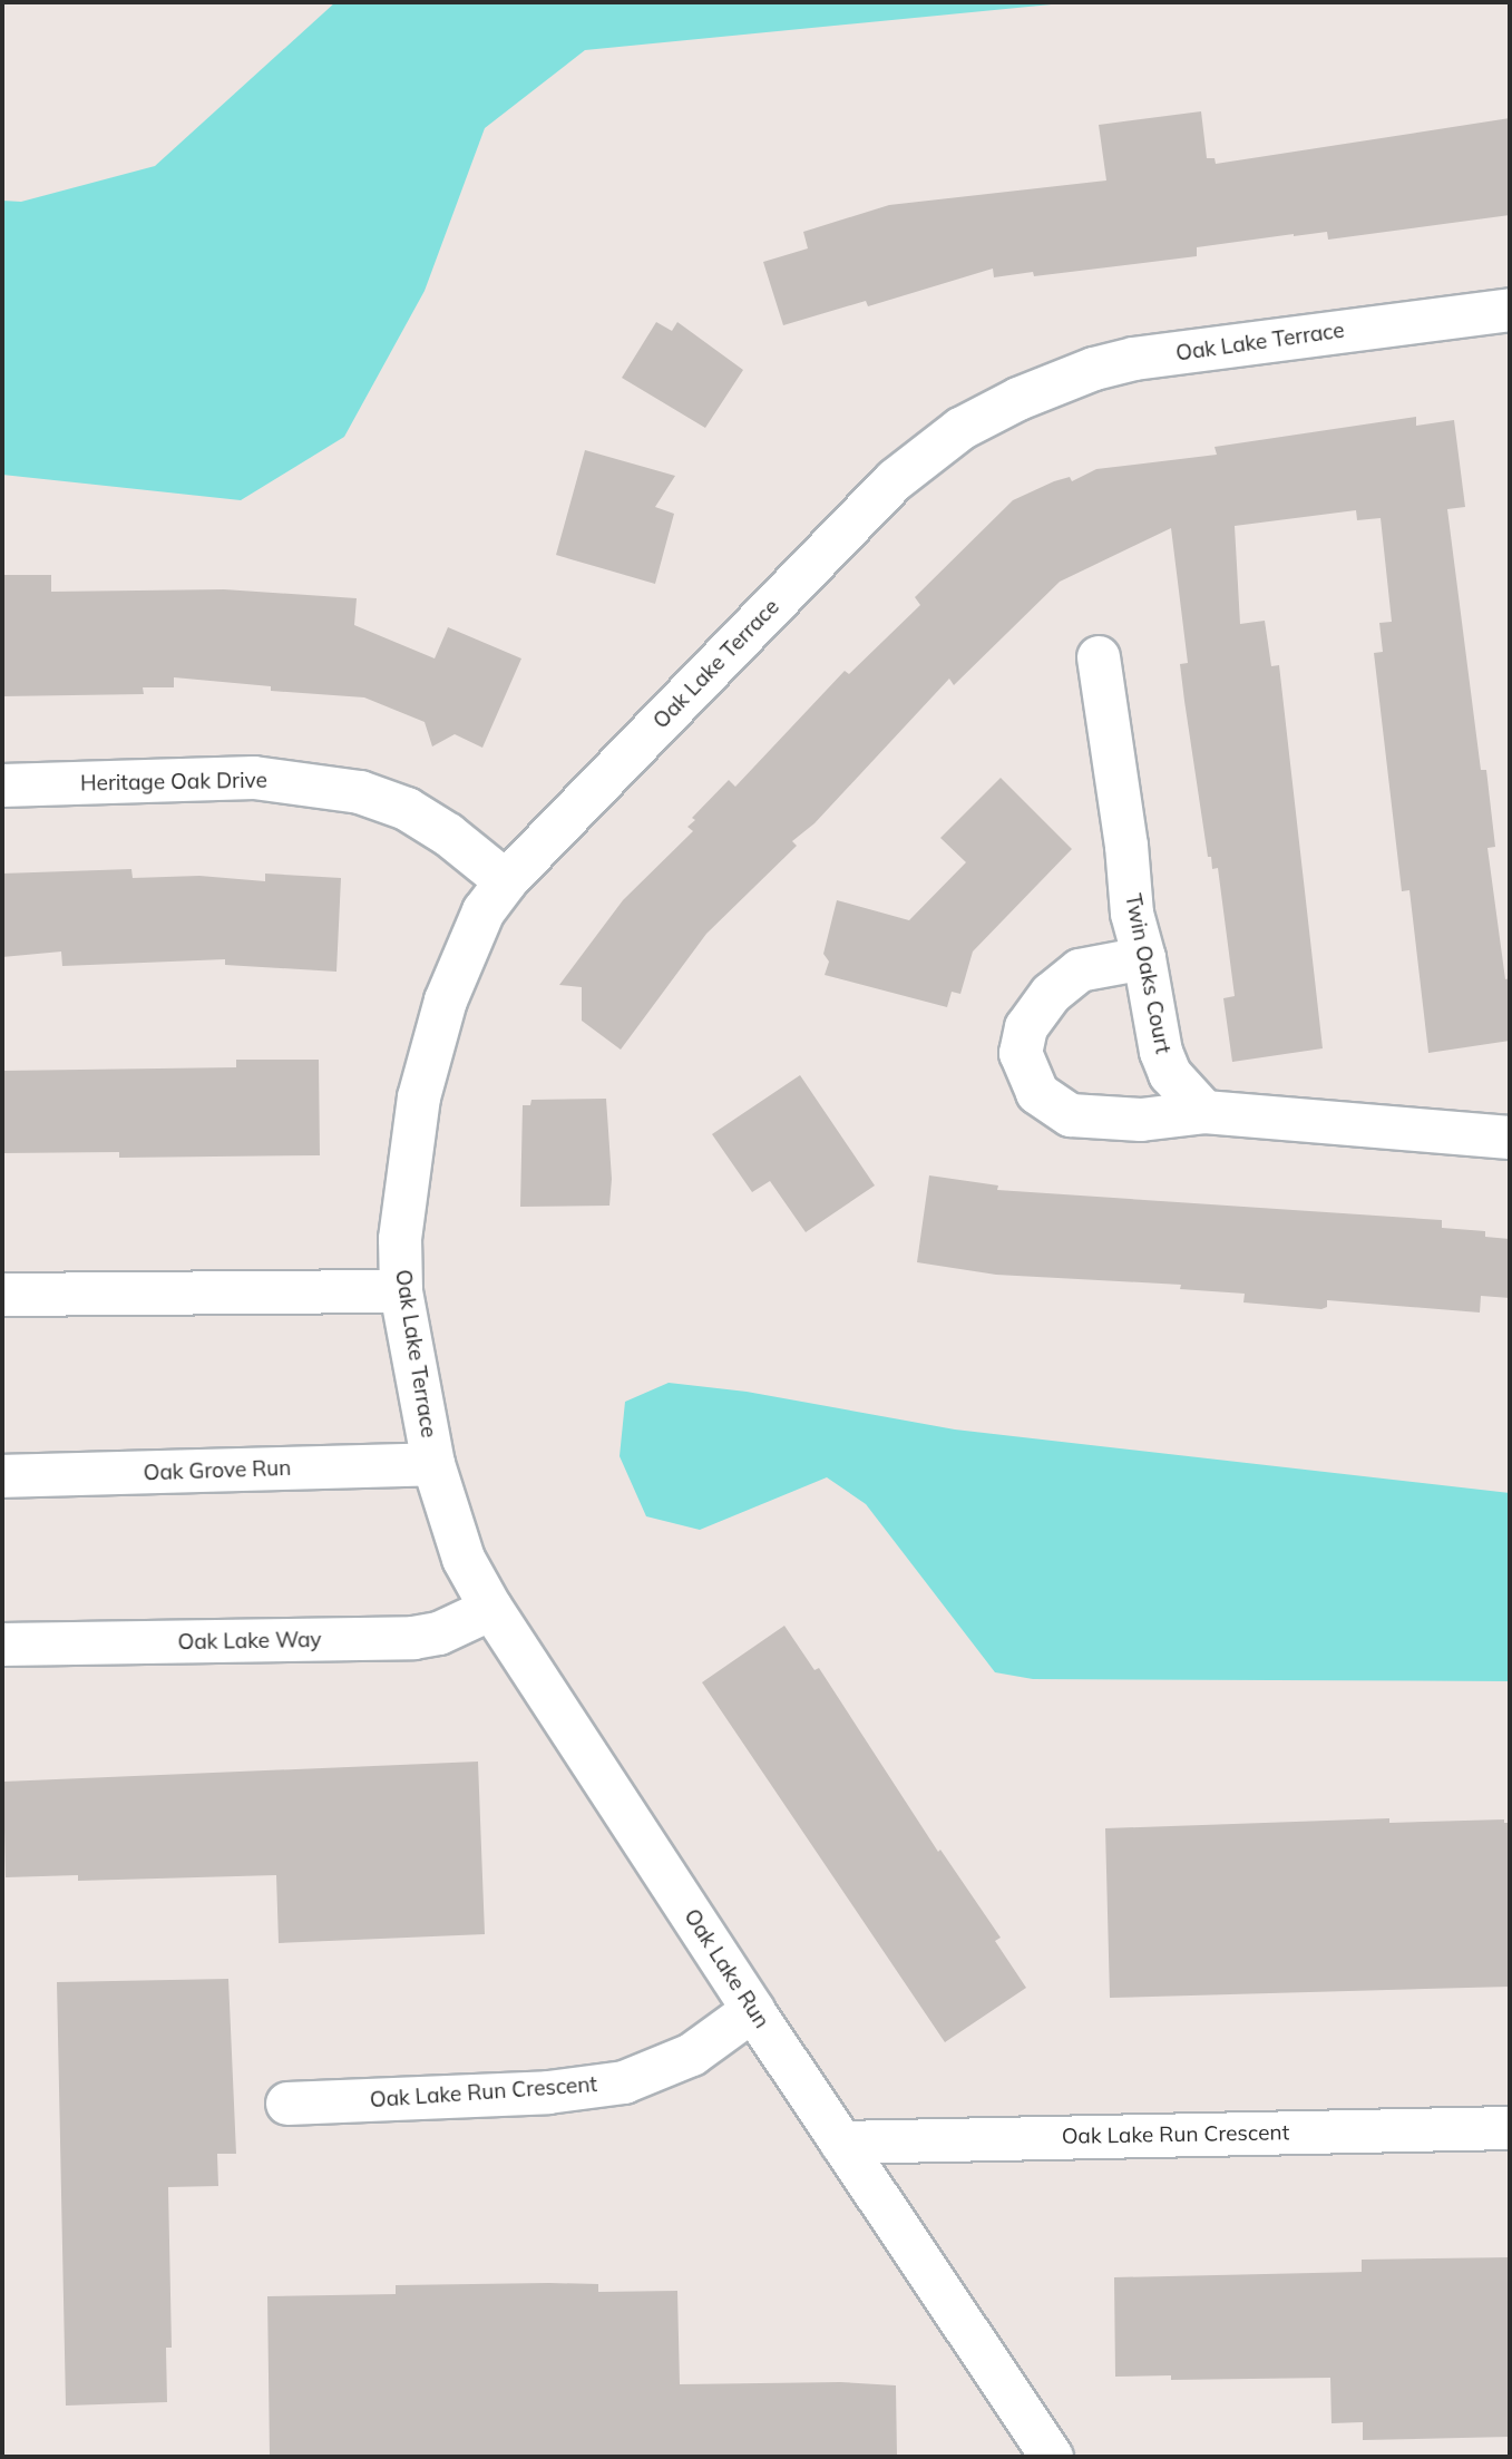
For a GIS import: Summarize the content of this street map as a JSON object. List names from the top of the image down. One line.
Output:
{"streets":{"street":["Oak Lake Terrace","Heritage Oak Drive","Twin Oaks Court","Oak Grove Run","Oak Lake Way","Oak Lake Run","Oak Lake Run Crescent"]},"crossings":[["Oak Lake Terrace","Heritage Oak Drive"],["Oak Lake Terrace","Oak Grove Run"],["Oak Lake Terrace","Oak Lake Run"],["Oak Grove Run","Oak Lake Run"],["Oak Lake Way","Oak Lake Run"],["Oak Lake Run","Oak Lake Run Crescent"]]}
